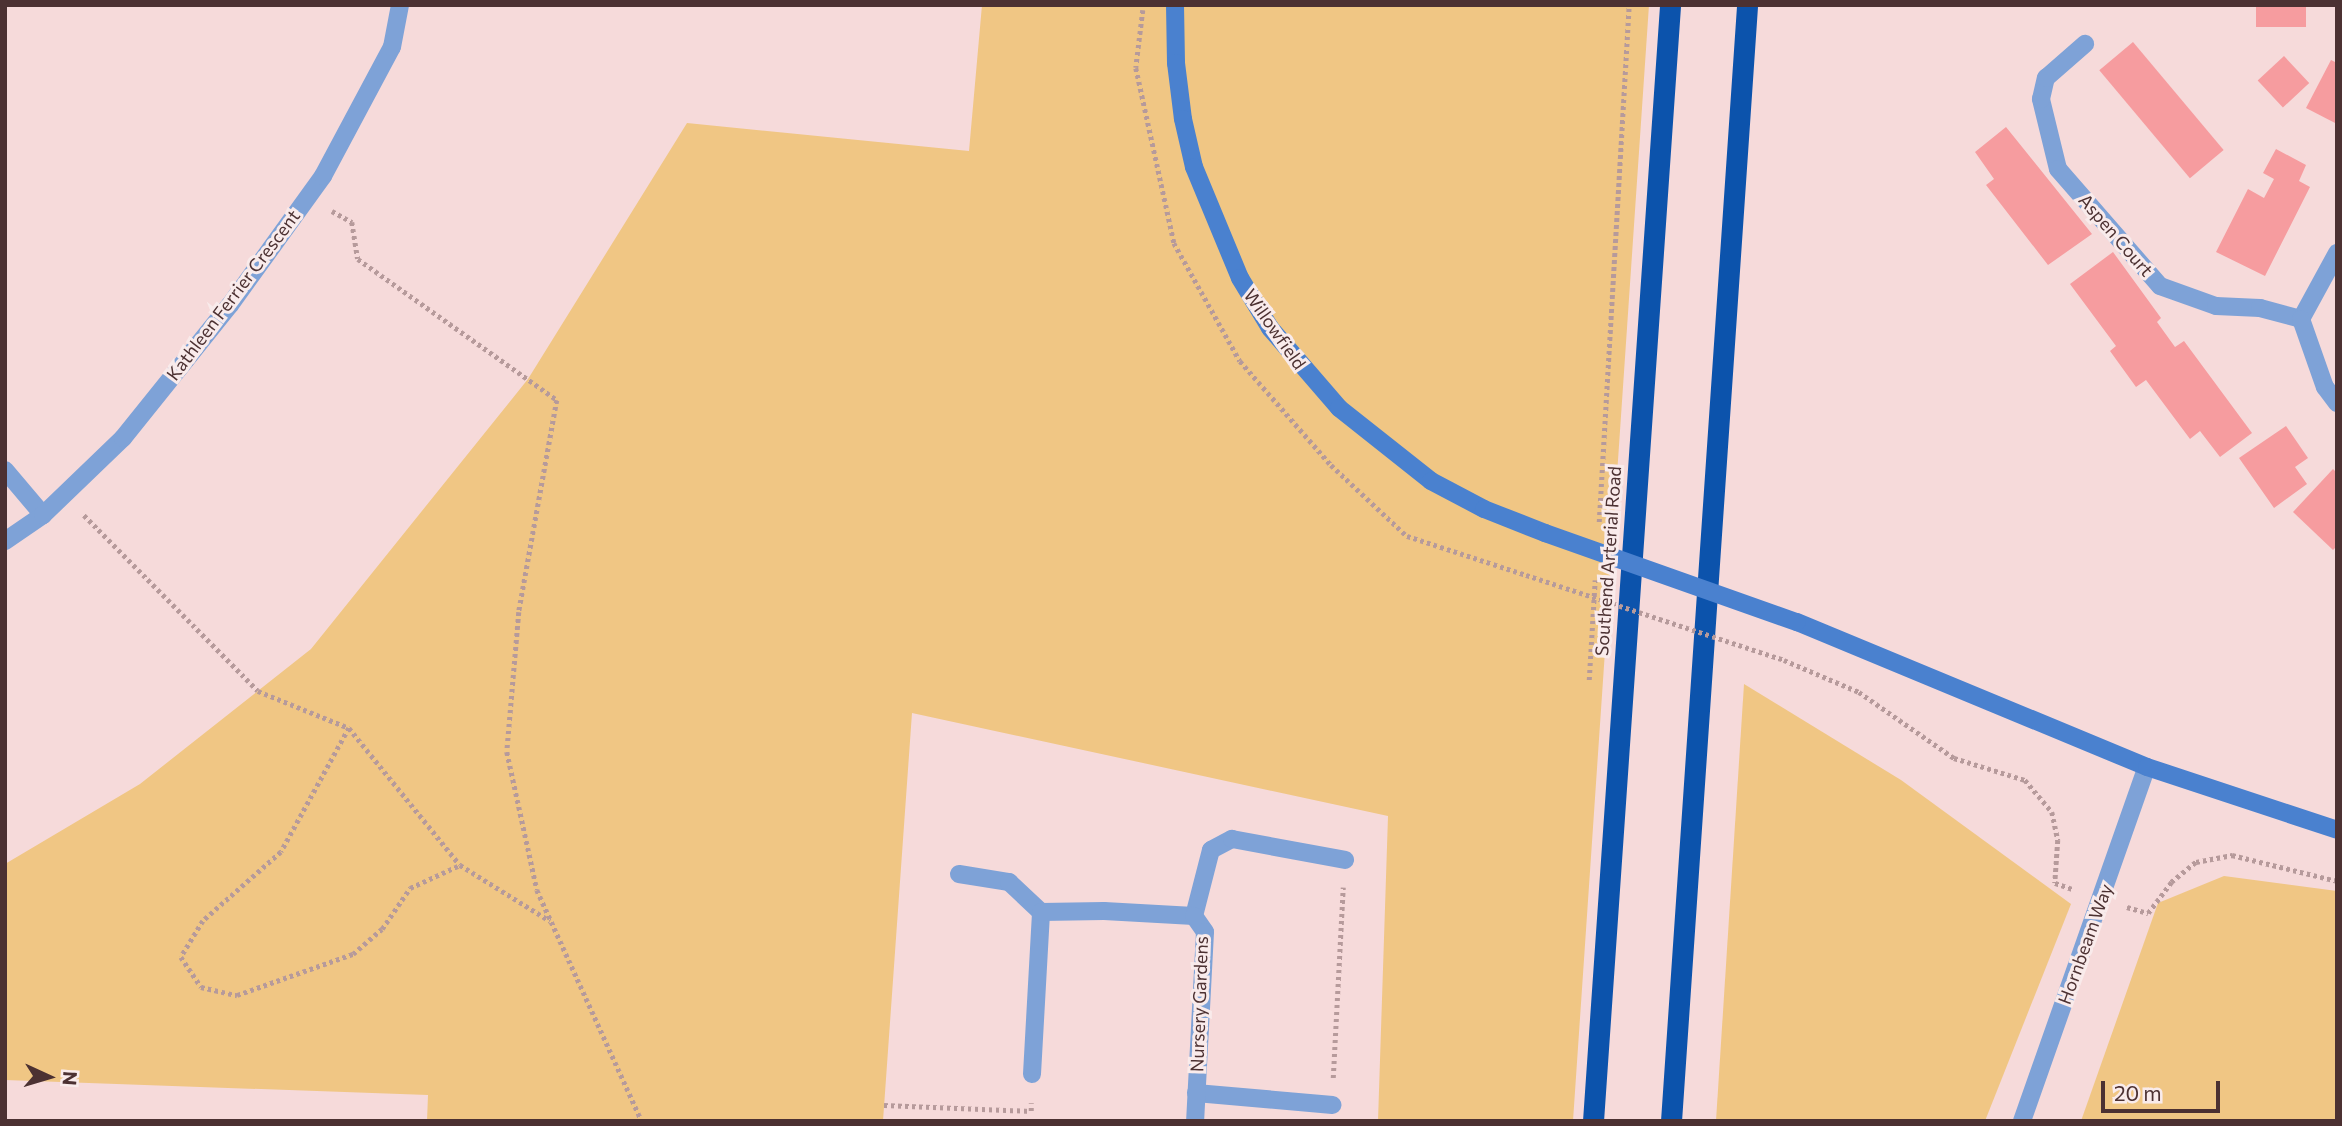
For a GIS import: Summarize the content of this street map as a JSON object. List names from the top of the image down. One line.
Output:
{"streets":{"highway":["Southend Arterial Road"],"street":["Aspen Court","Kathleen Ferrier Crescent","Willowfield","Hornbeam Way","Nursery Gardens"]},"crossings":[["Willowfield","Hornbeam Way"]],"scale_bar":"20 m","north":"right"}
